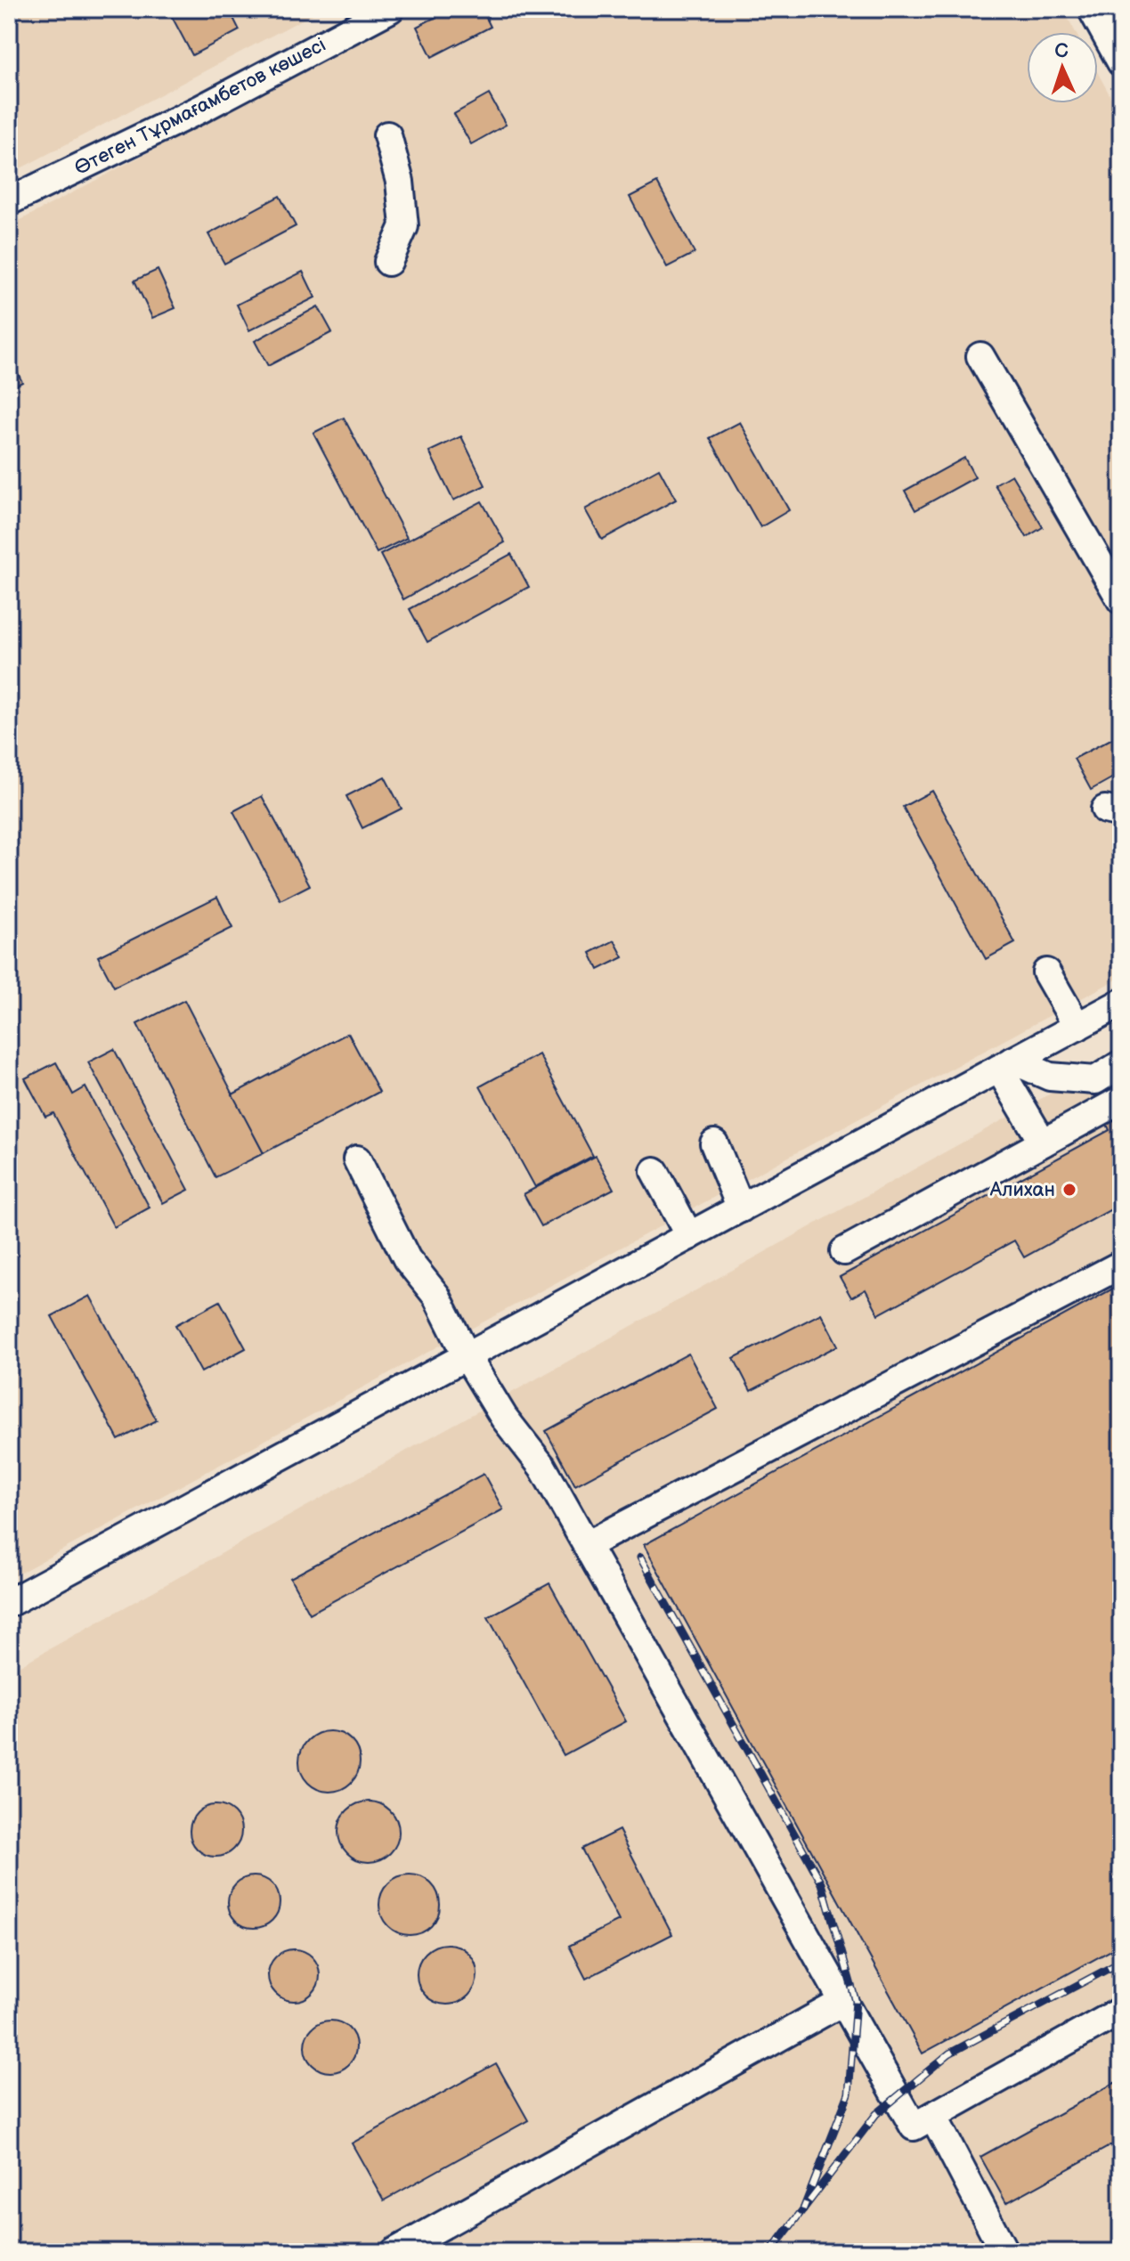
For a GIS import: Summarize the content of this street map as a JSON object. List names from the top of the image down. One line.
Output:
{"streets":{"street":["Өтеген Тұрмағамбетов көшесі"]},"places":["Алихан"],"north":"top"}
